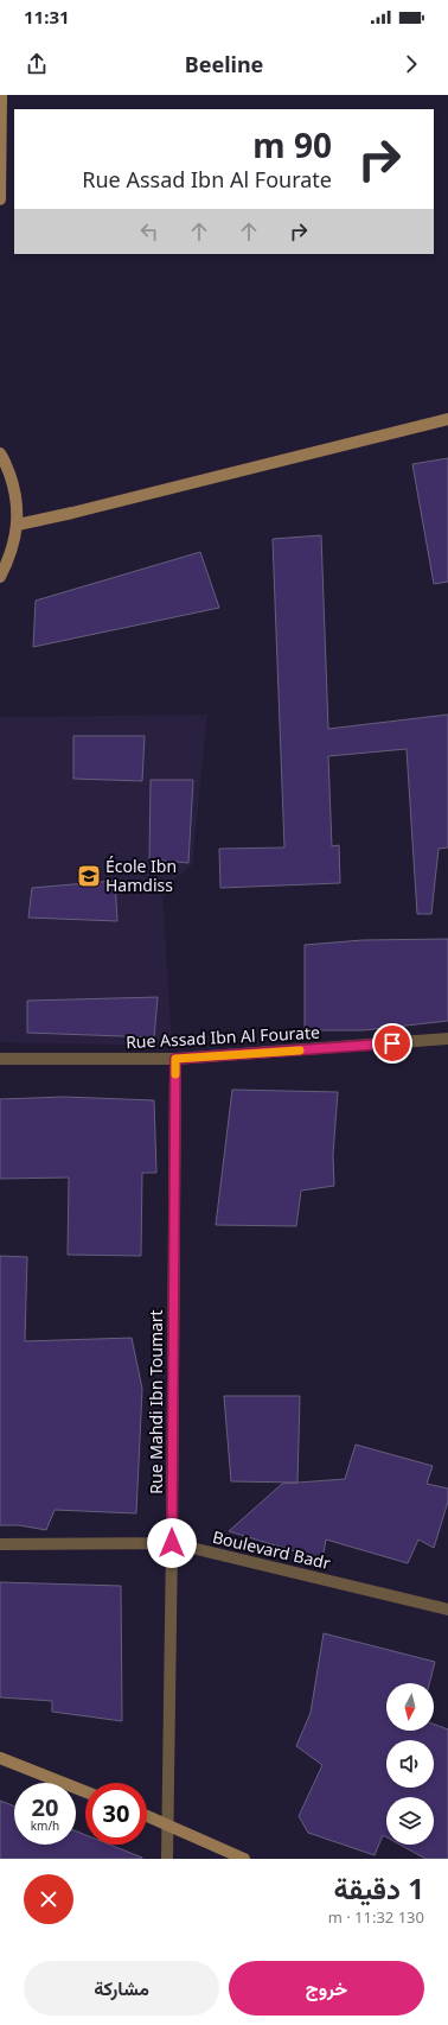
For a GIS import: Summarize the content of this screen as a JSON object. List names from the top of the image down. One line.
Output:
{"streets":{"street":["Rue Assad Ibn Al Fourate","Rue Mahdi Ibn Toumart","Boulevard Badr"]},"crossings":[["Rue Assad Ibn Al Fourate","Rue Mahdi Ibn Toumart"],["Rue Mahdi Ibn Toumart","Boulevard Badr"]],"places":{"school or university":["École Ibn Hamdiss"]},"north":"bottom","page":{"status":"11:31","header":"Beeline","turn":["90 m","Rue Assad Ibn Al Fourate"],"speed":"20 km/h","limit":"30","heading":["1 دقيقة","130 m · 11:32"],"buttons":["خروج","مشاركة"]}}
